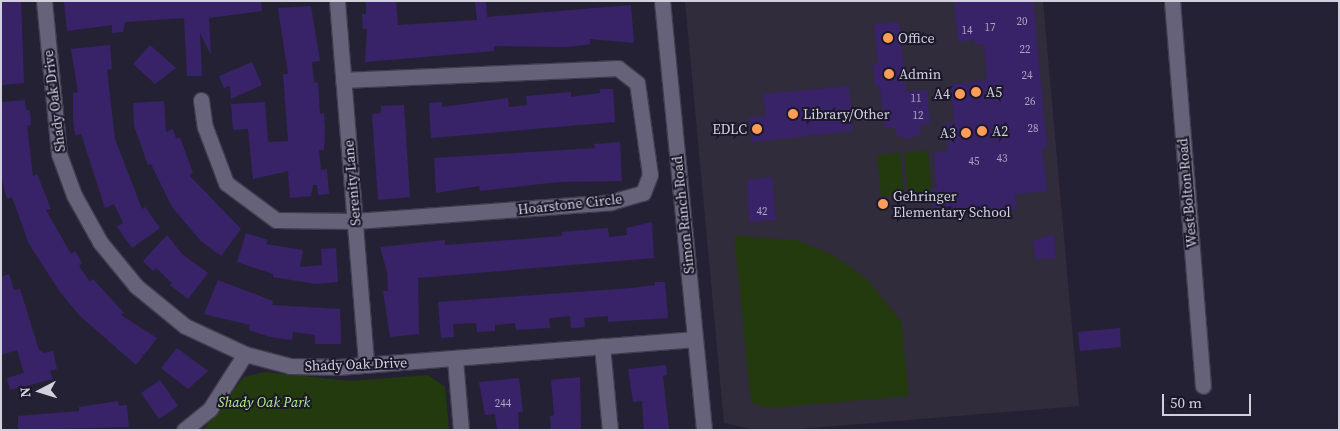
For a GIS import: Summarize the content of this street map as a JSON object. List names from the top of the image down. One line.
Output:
{"streets":{"street":["Shady Oak Drive","Serenity Lane","West Bolton Road","Hoarstone Circle","Simon Ranch Road"]},"crossings":[["Shady Oak Drive","Serenity Lane"],["Shady Oak Drive","Simon Ranch Road"],["Serenity Lane","Hoarstone Circle"]],"parks":["Shady Oak Park"],"places":["Office","Admin","A5","A4","Library/Other","EDLC","A2","A3","Gehringer Elementary School"],"house_numbers":["20","17","14","22","24","11","26","12","28","43","45","42","244"],"scale_bar":"50 m","north":"left"}
